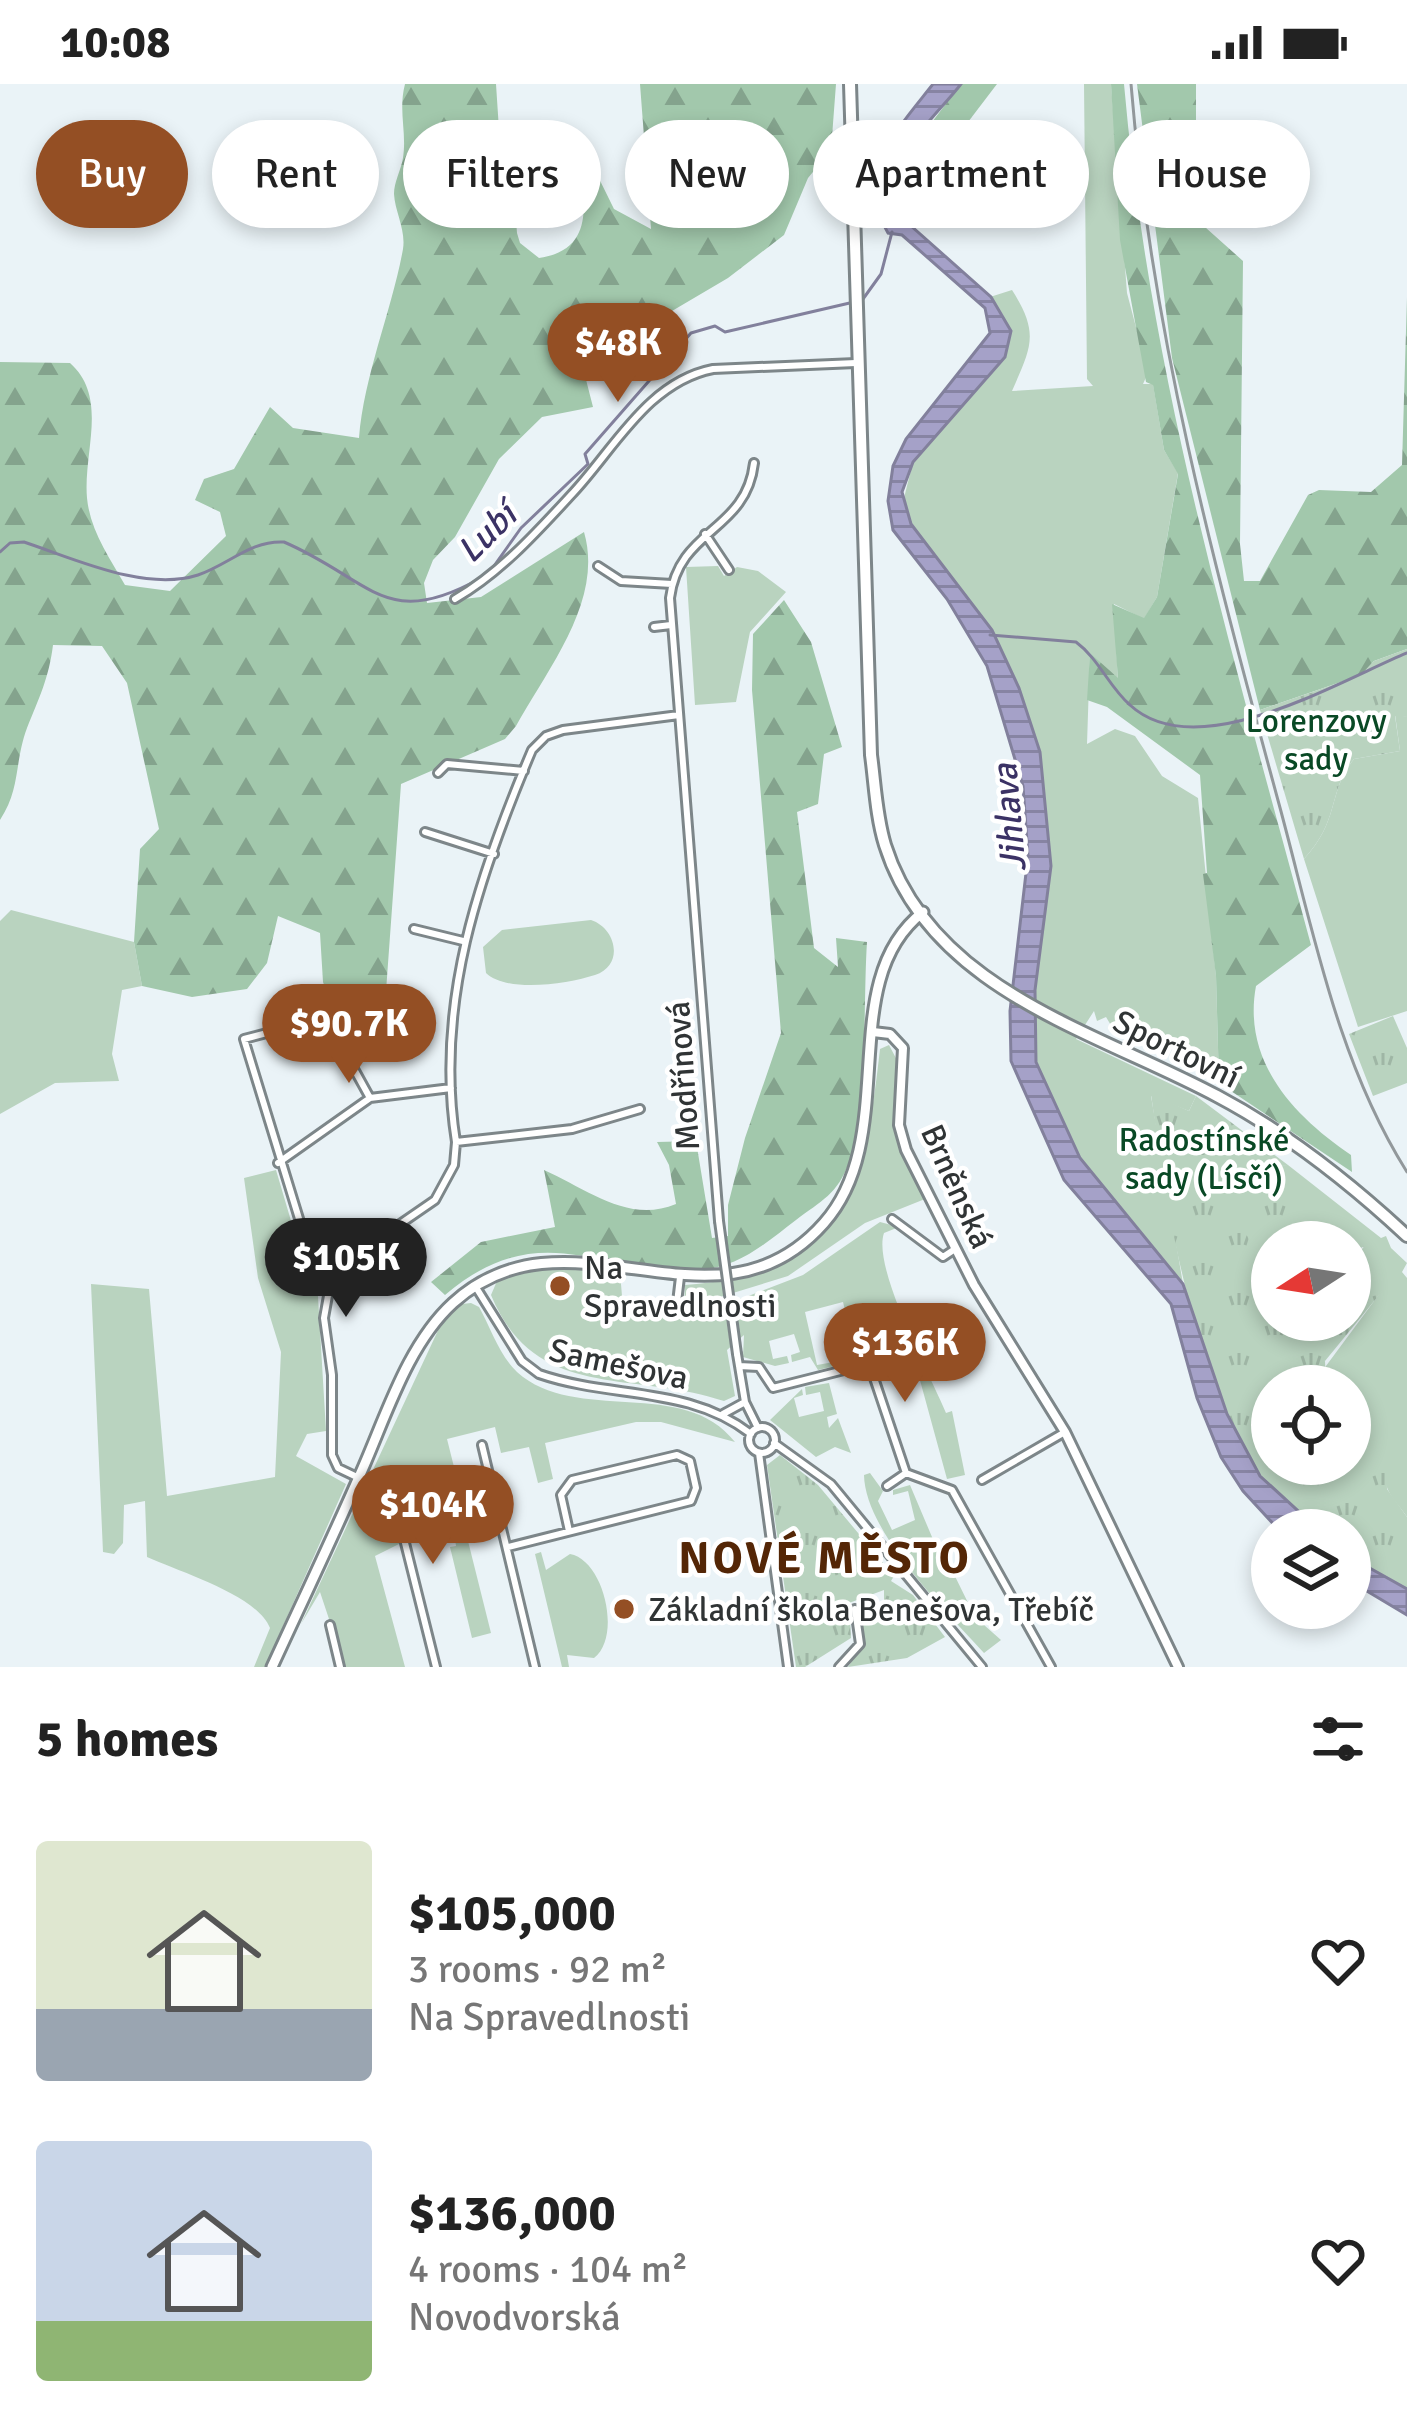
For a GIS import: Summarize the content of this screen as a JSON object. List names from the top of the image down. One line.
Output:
{"streets":{"main road":["Sportovní"],"street":["Modřínová","Brněnská","Samešova"]},"crossings":[["Modřínová","Samešova"]],"districts":["NOVÉ MĚSTO"],"water":["Lubí","Jihlava"],"parks":["Lorenzovy sady","Radostínské sady (Lísčí)"],"places":["Na Spravedlnosti","Základní škola Benešova, Třebíč"],"north":"left","page":{"status":"10:08","chip":["Buy","Rent","Filters","New","Apartment","House"],"price":["$48K","$90.7K","$105K","$136K","$104K"],"heading":"5 homes","list":[{"name":"$105,000","note":"3 rooms · 92 m² · Na Spravedlnosti"},{"name":"$136,000","note":"4 rooms · 104 m² · Novodvorská"}]}}
